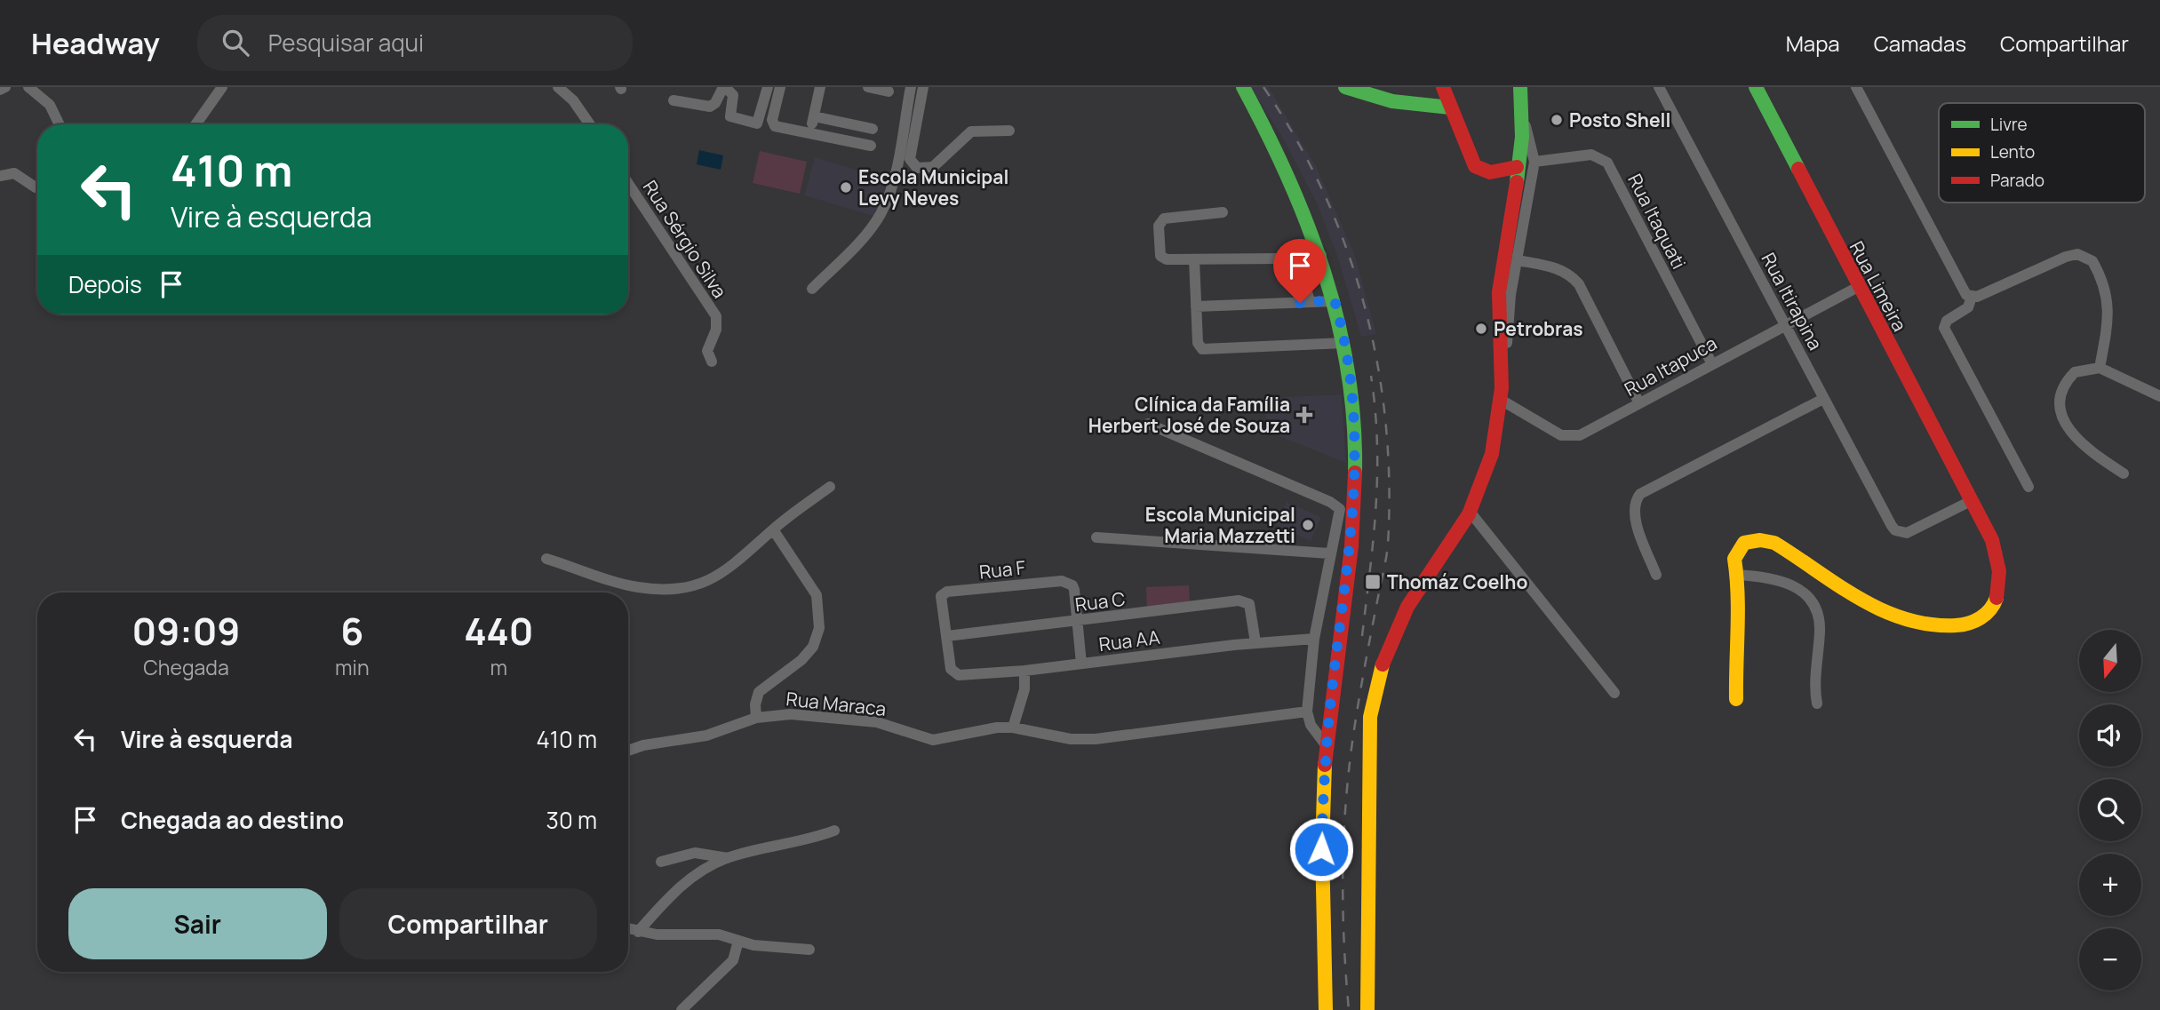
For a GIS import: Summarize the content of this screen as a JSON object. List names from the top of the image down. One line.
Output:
{"streets":{"main road":["Rua Limeira"],"street":["Rua Itaquati","Rua Sérgio Silva","Rua Itirapina","Rua Itapuca","Rua F","Rua C","Rua AA","Rua Maraca"]},"crossings":[["Rua Itaquati","Rua Itapuca"],["Rua Limeira","Rua Itirapina"],["Rua Limeira","Rua Itapuca"],["Rua Itirapina","Rua Itapuca"],["Rua F","Rua C"],["Rua F","Rua AA"],["Rua C","Rua AA"]],"places":{"other":["Posto Shell","Escola Municipal Levy Neves","Petrobras","Escola Municipal Maria Mazzetti"],"health":["Clínica da Família Herbert José de Souza"],"transit":["Thomáz Coelho"]},"legend":["Livre","Lento","Parado"],"north":"bottom","page":{"header":"Headway","search":"Pesquisar aqui","nav":["Mapa","Camadas","Compartilhar"],"turn":["410 m","Vire à esquerda"],"then":"Depois","eta":["09:09","Chegada","6","min","440","m"],"map_buttons":["+","−"],"list":[{"name":"Vire à esquerda","value":"410 m"},{"name":"Chegada ao destino","value":"30 m"}],"buttons":["Sair","Compartilhar"]}}
